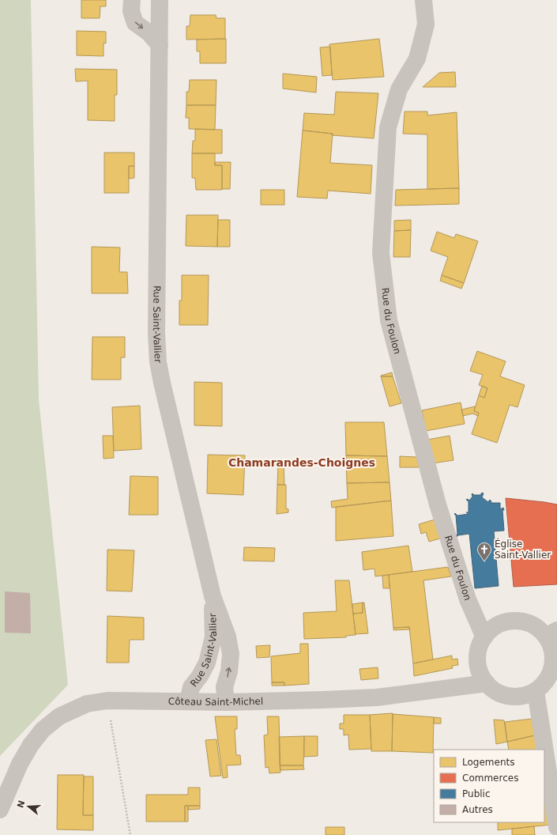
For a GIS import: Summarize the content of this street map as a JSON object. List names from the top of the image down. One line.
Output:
{"streets":{"street":["Rue du Foulon","Rue Saint-Vallier","Côteau Saint-Michel"]},"crossings":[["Rue du Foulon","Côteau Saint-Michel"],["Rue Saint-Vallier","Côteau Saint-Michel"]],"districts":["Chamarandes-Choignes"],"places":{"church":["Église Saint-Vallier"]},"legend":["Logements","Commerces","Public","Autres"],"north":"left"}
